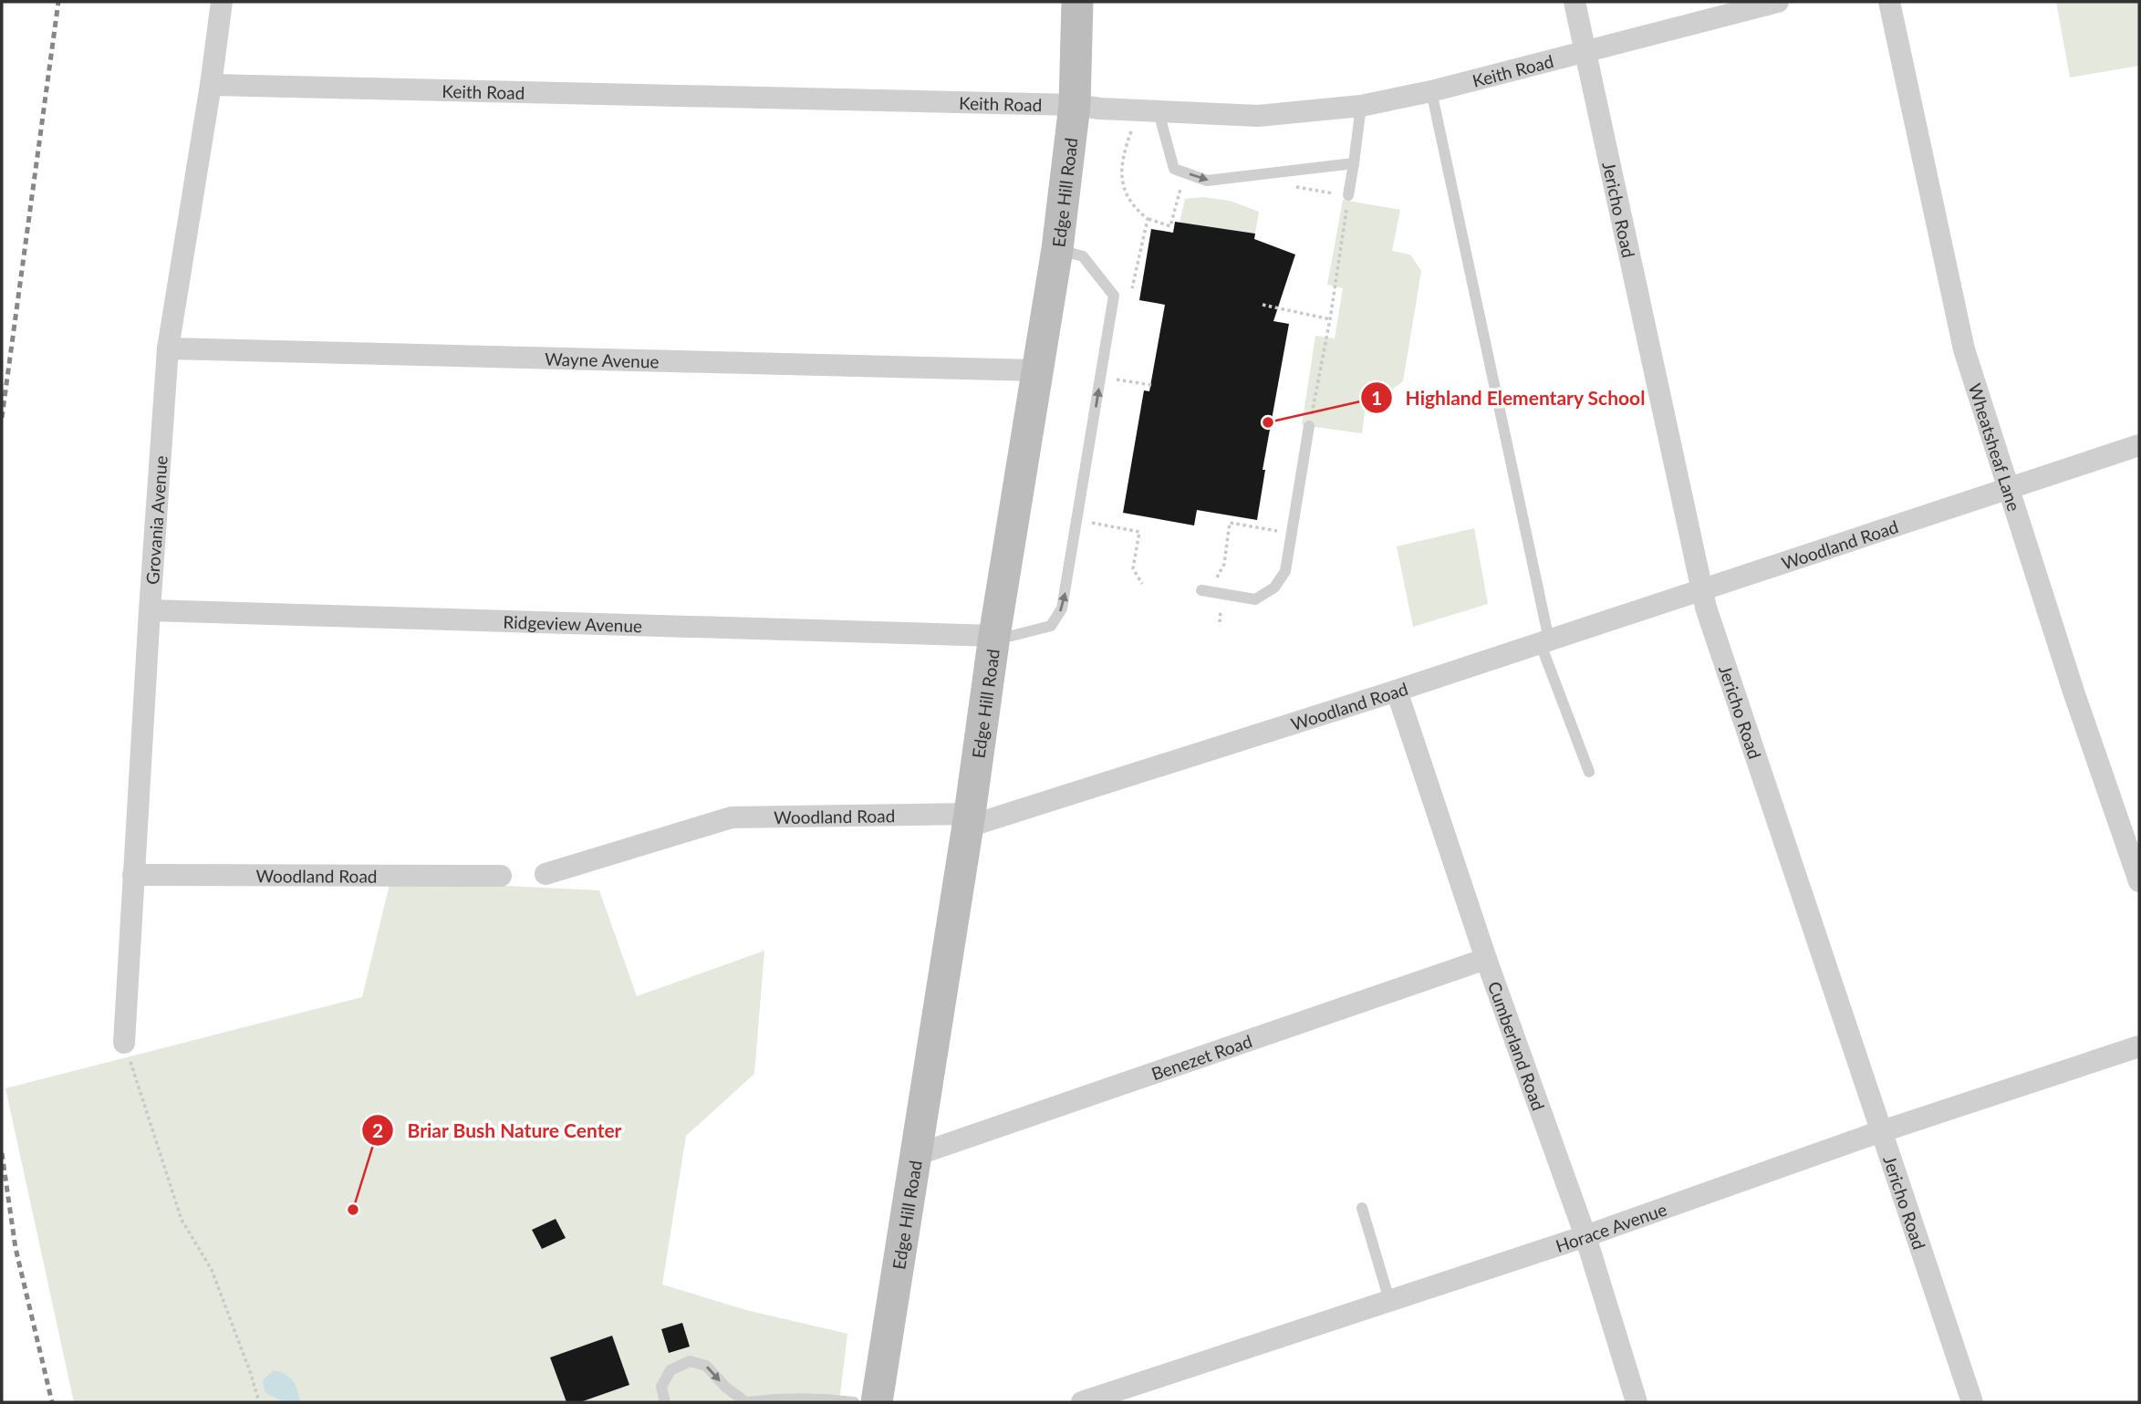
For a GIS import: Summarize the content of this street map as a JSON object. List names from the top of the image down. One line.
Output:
{"streets":{"street":["Keith Road","Edge Hill Road","Jericho Road","Wayne Avenue","Wheatsheaf Lane","Grovania Avenue","Woodland Road","Ridgeview Avenue","Cumberland Road","Benezet Road","Horace Avenue"]},"crossings":[["Keith Road","Edge Hill Road"],["Keith Road","Jericho Road"],["Keith Road","Grovania Avenue"],["Edge Hill Road","Wayne Avenue"],["Edge Hill Road","Woodland Road"],["Edge Hill Road","Ridgeview Avenue"],["Edge Hill Road","Benezet Road"],["Jericho Road","Woodland Road"],["Jericho Road","Horace Avenue"],["Wayne Avenue","Grovania Avenue"],["Wheatsheaf Lane","Woodland Road"],["Grovania Avenue","Woodland Road"],["Grovania Avenue","Ridgeview Avenue"],["Woodland Road","Cumberland Road"],["Cumberland Road","Benezet Road"],["Cumberland Road","Horace Avenue"]],"places":["Highland Elementary School","Briar Bush Nature Center"]}
